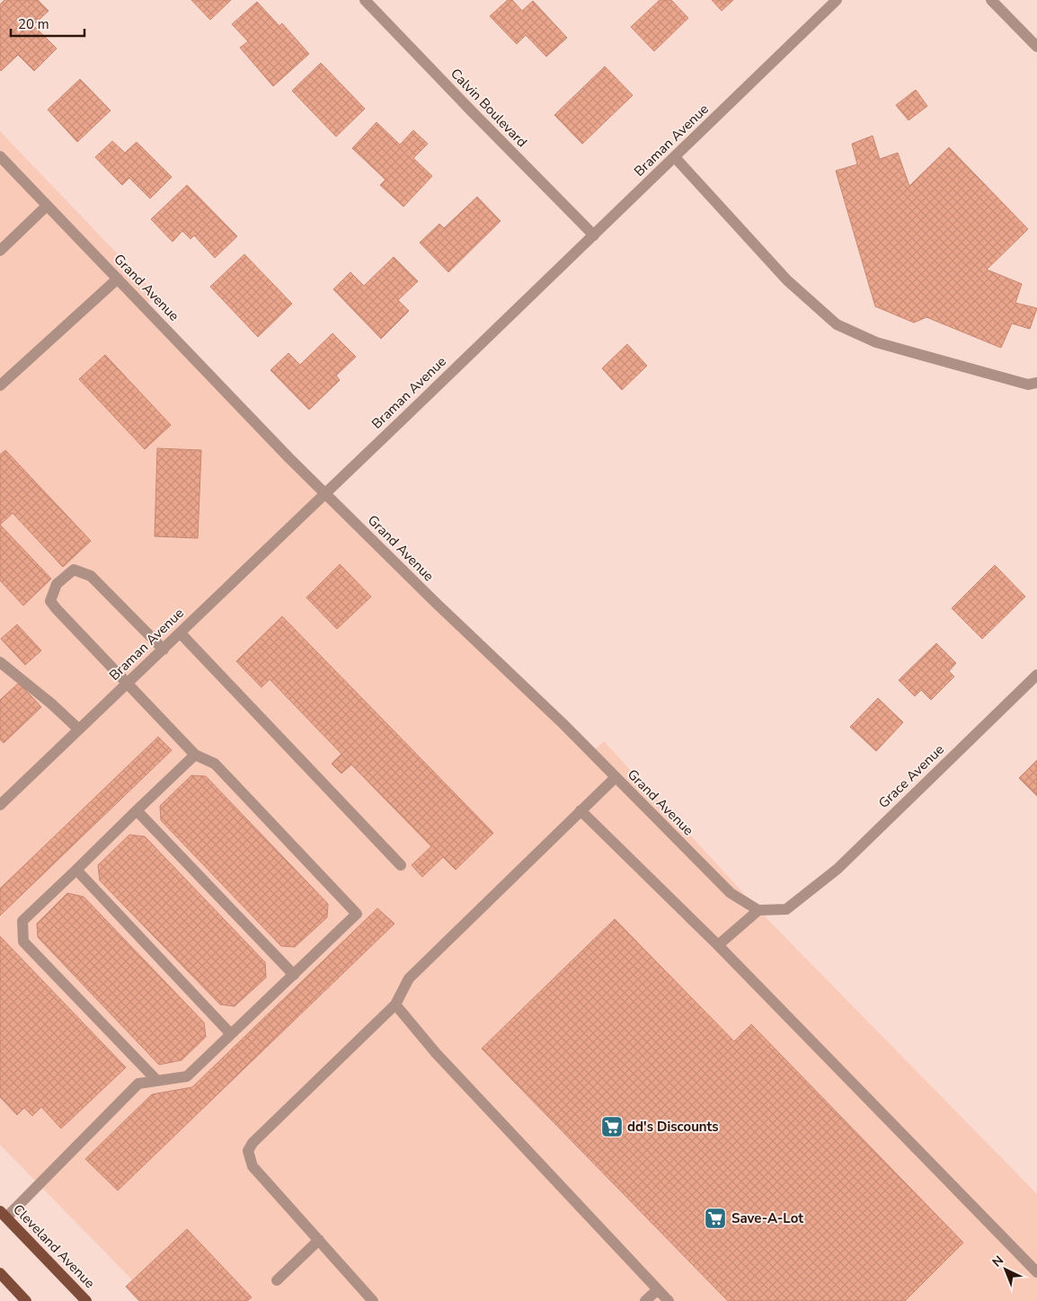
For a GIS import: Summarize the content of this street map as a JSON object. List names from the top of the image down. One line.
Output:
{"streets":{"main road":["Cleveland Avenue"],"street":["Calvin Boulevard","Braman Avenue","Grand Avenue","Grace Avenue"]},"crossings":[["Calvin Boulevard","Braman Avenue"],["Braman Avenue","Grand Avenue"],["Grand Avenue","Grace Avenue"]],"places":{"supermarket":["dd's Discounts","Save-A-Lot"]},"scale_bar":"20 m","north":"top left"}
